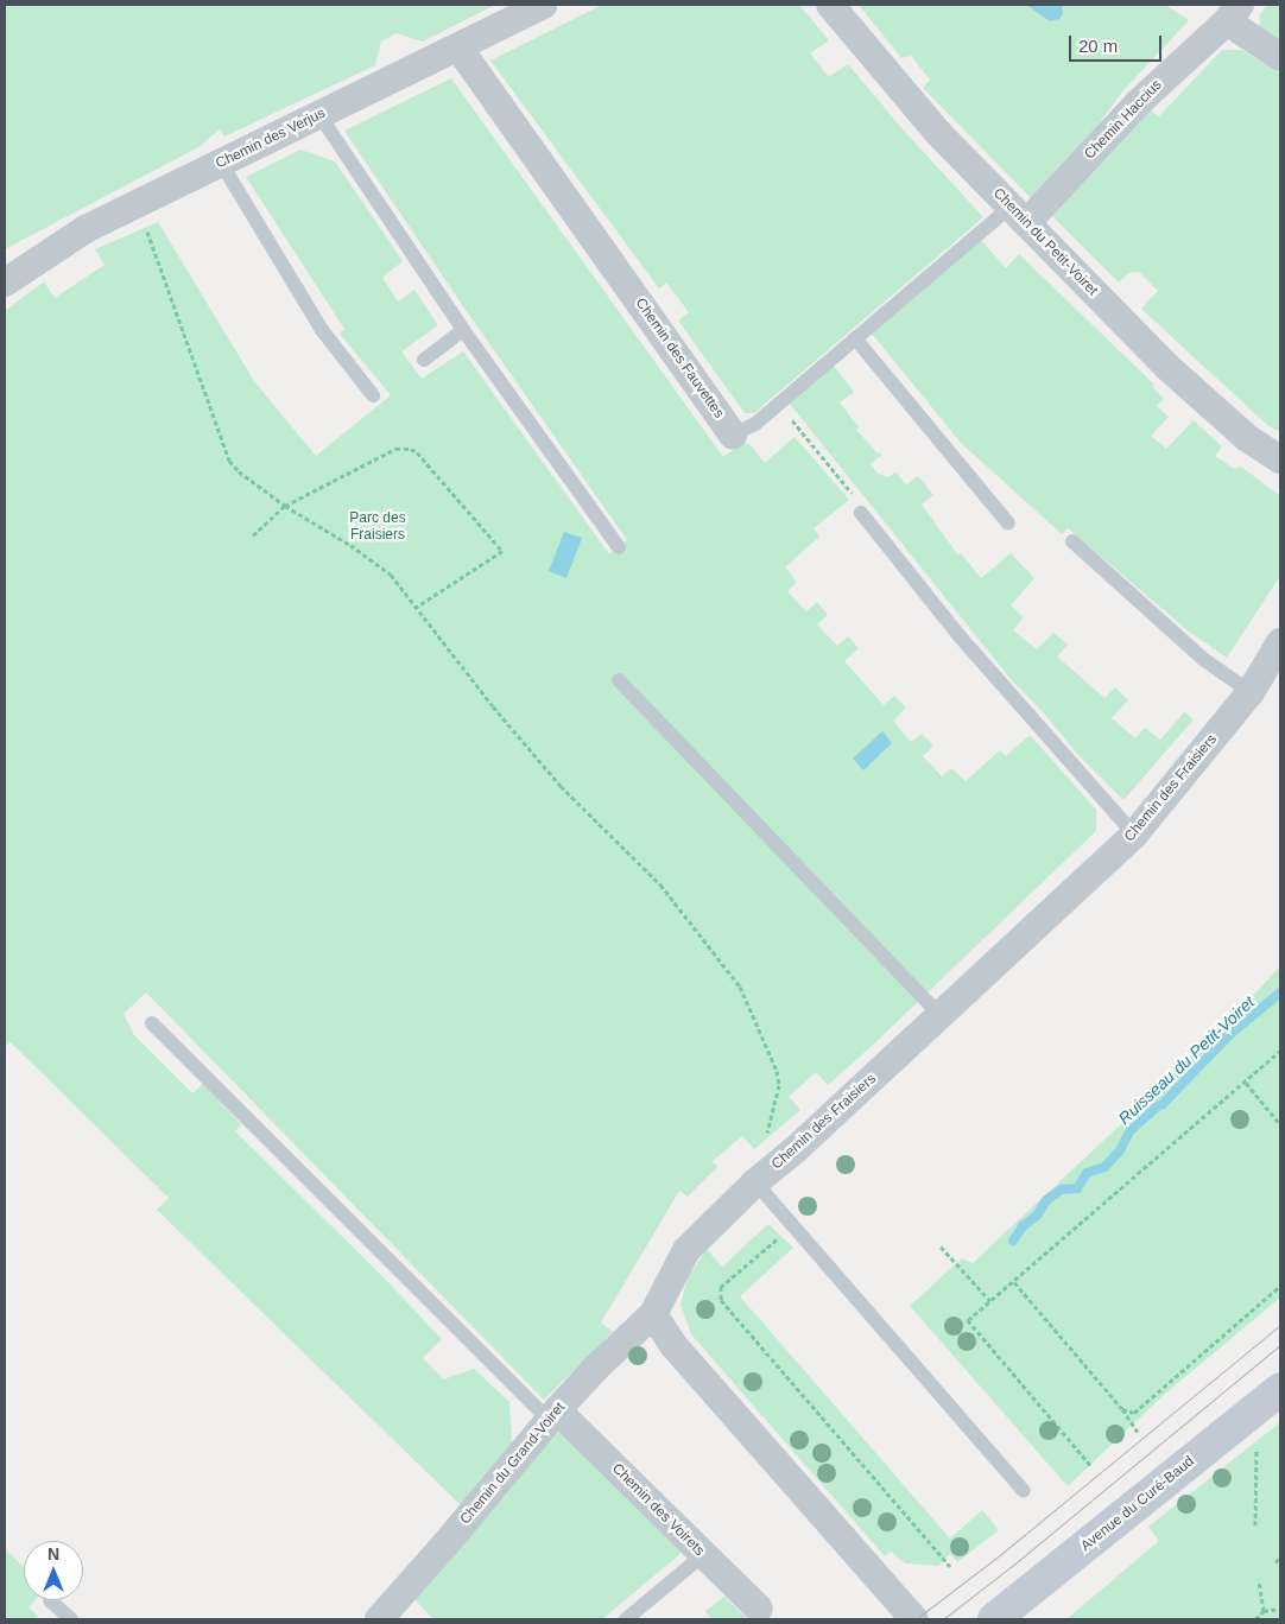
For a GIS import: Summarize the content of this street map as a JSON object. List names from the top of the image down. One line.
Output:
{"streets":{"street":["Chemin Haccius","Chemin des Verjus","Chemin du Petit-Voiret","Chemin des Fauvettes","Chemin des Fraisiers","Chemin du Grand-Voiret","Avenue du Curé-Baud","Chemin des Voirets"]},"crossings":[["Chemin Haccius","Chemin du Petit-Voiret"],["Chemin Haccius","Chemin des Fauvettes"],["Chemin des Verjus","Chemin des Fauvettes"],["Chemin du Petit-Voiret","Chemin des Fauvettes"],["Chemin des Fraisiers","Chemin du Grand-Voiret"],["Chemin du Grand-Voiret","Chemin des Voirets"]],"water":["Ruisseau du Petit-Voiret"],"parks":["Parc des Fraisiers"],"scale_bar":"20 m","north":"top"}
